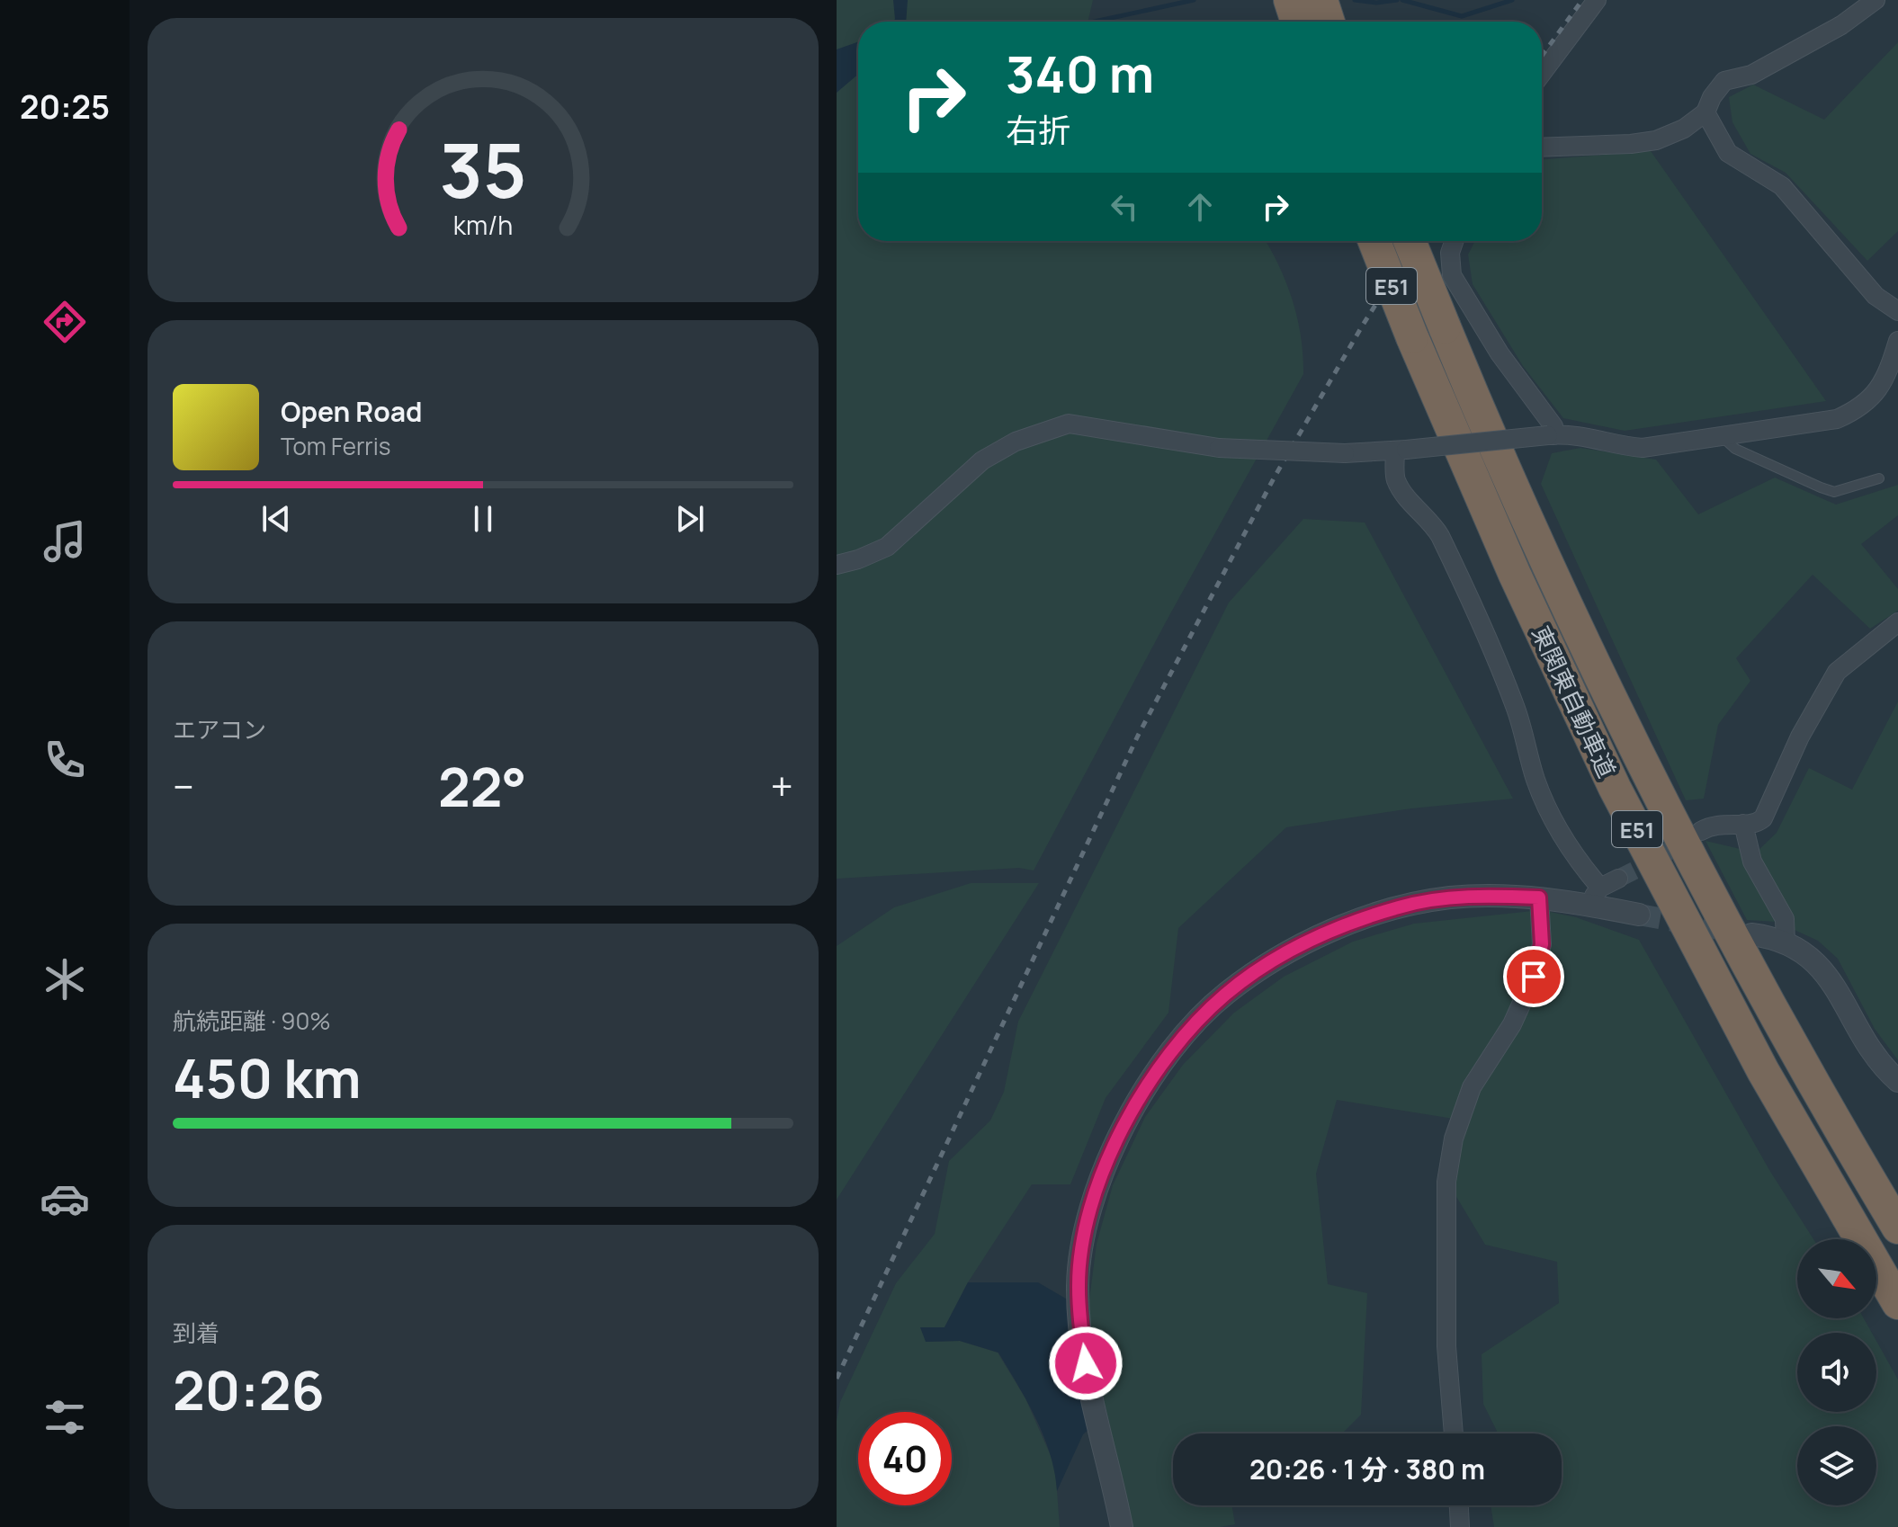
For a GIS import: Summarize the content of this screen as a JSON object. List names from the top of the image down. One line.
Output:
{"streets":{"highway":["E51","東関東自動車道"]},"north":"bottom right","page":{"tabs":"20:25","turn":["340 m","右折"],"song":["Open Road","Tom Ferris"],"tile":["エアコン",["航続距離 · 90%","450 km"],["到着","20:26"]],"heat":["−","22°","+"],"limit":"40","trip":"20:26 · 1 分 · 380 m","gauge":["35","km/h"]}}
